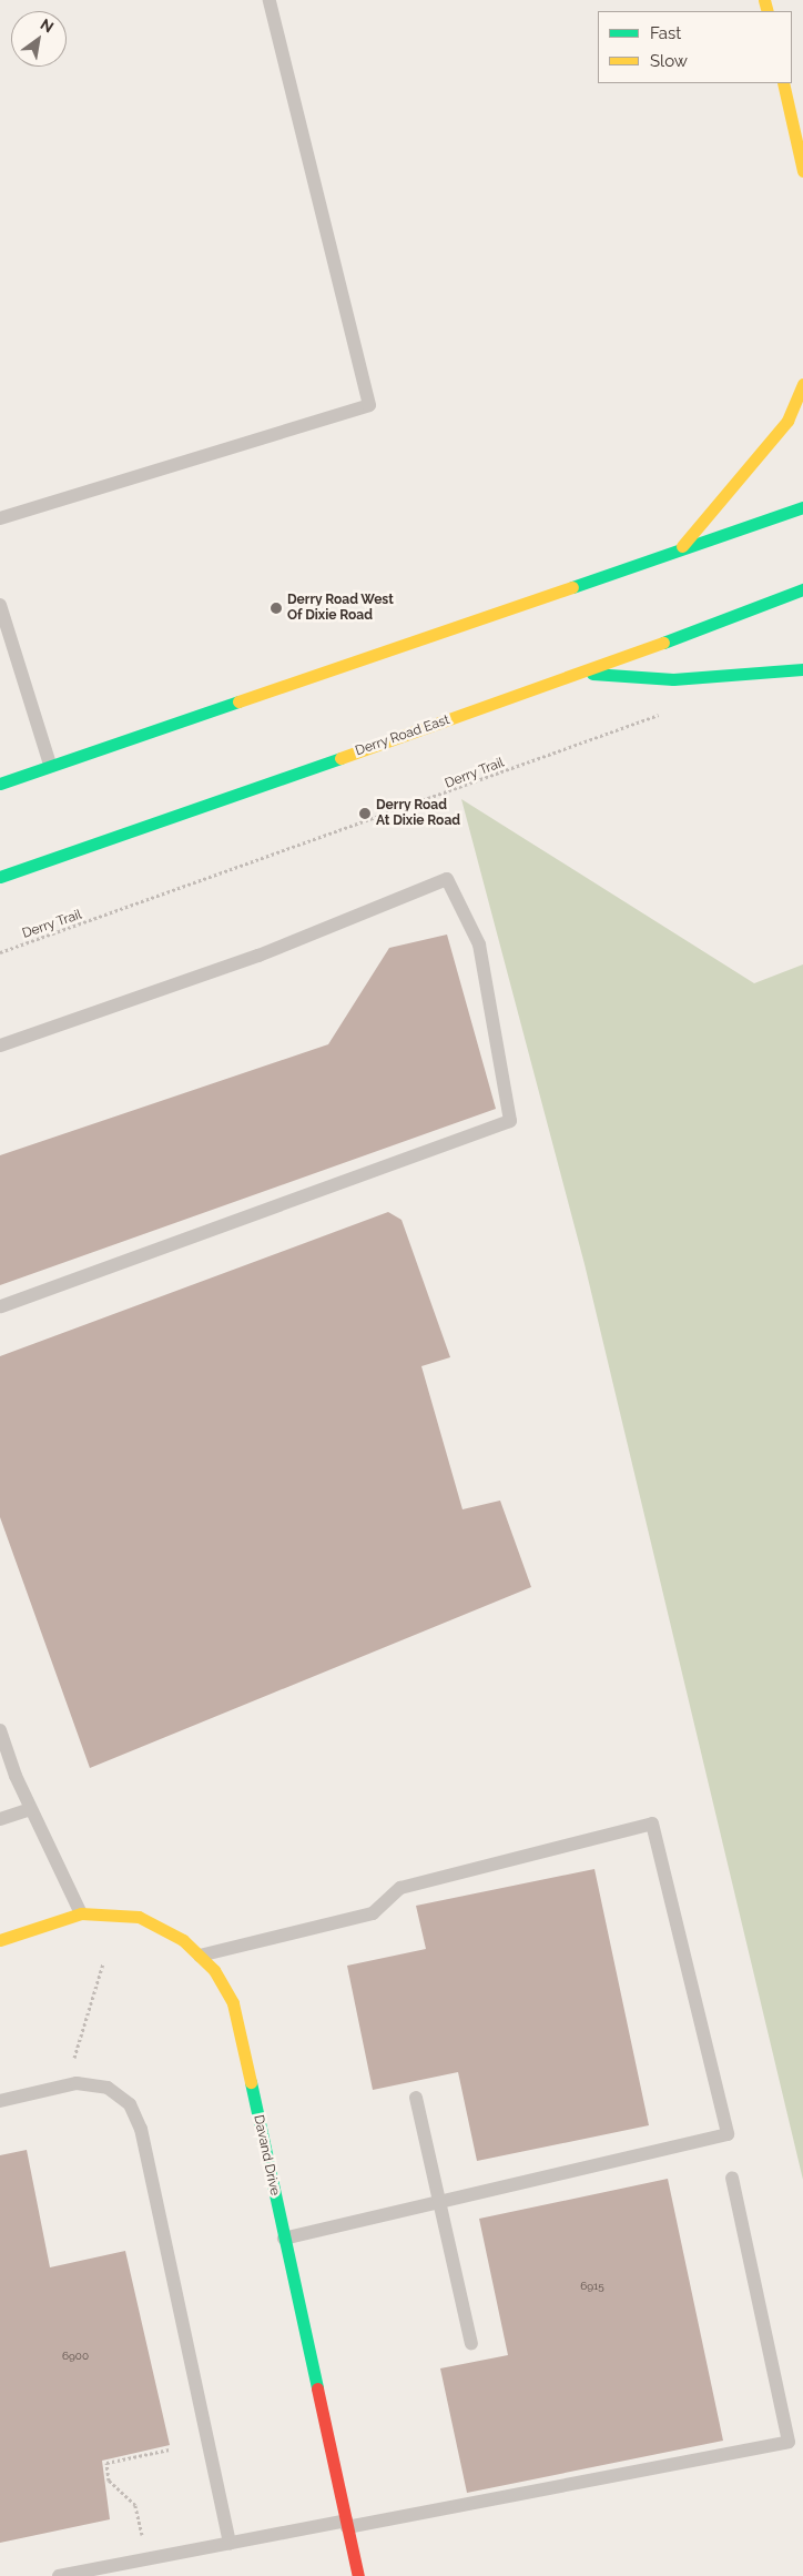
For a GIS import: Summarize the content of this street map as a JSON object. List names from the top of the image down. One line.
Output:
{"streets":{"main road":["Derry Road East","Davand Drive"],"path":["Derry Trail"]},"places":["Derry Road West Of Dixie Road","Derry Road At Dixie Road"],"house_numbers":["6915","6900"],"legend":["Fast","Slow"],"north":"top right"}
